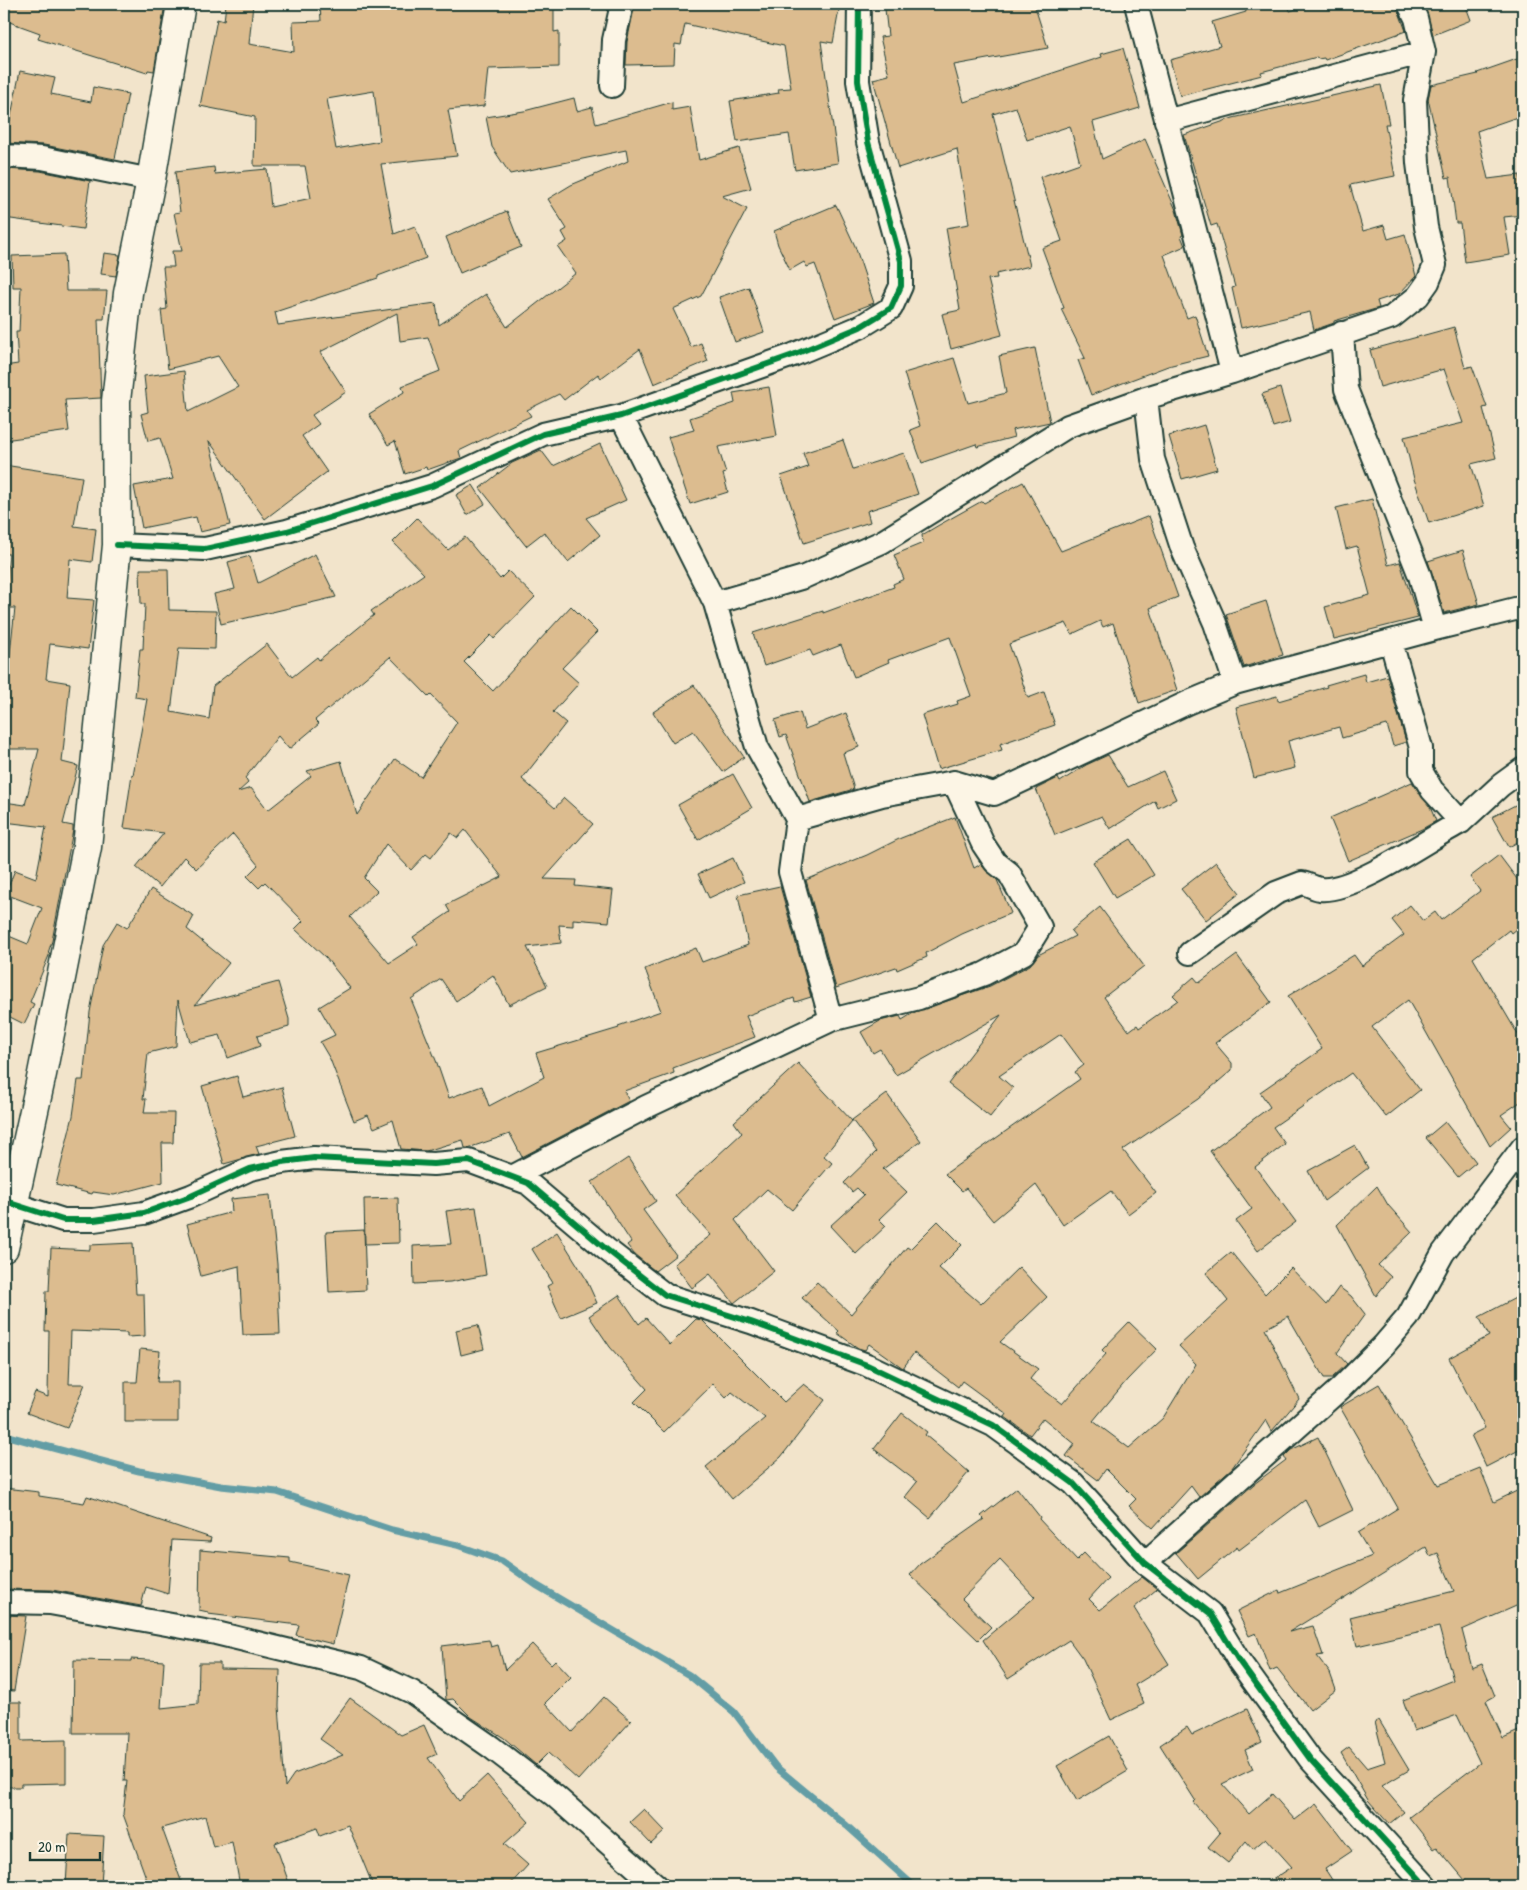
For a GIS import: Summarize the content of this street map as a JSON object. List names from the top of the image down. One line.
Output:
{"scale_bar":"20 m"}
